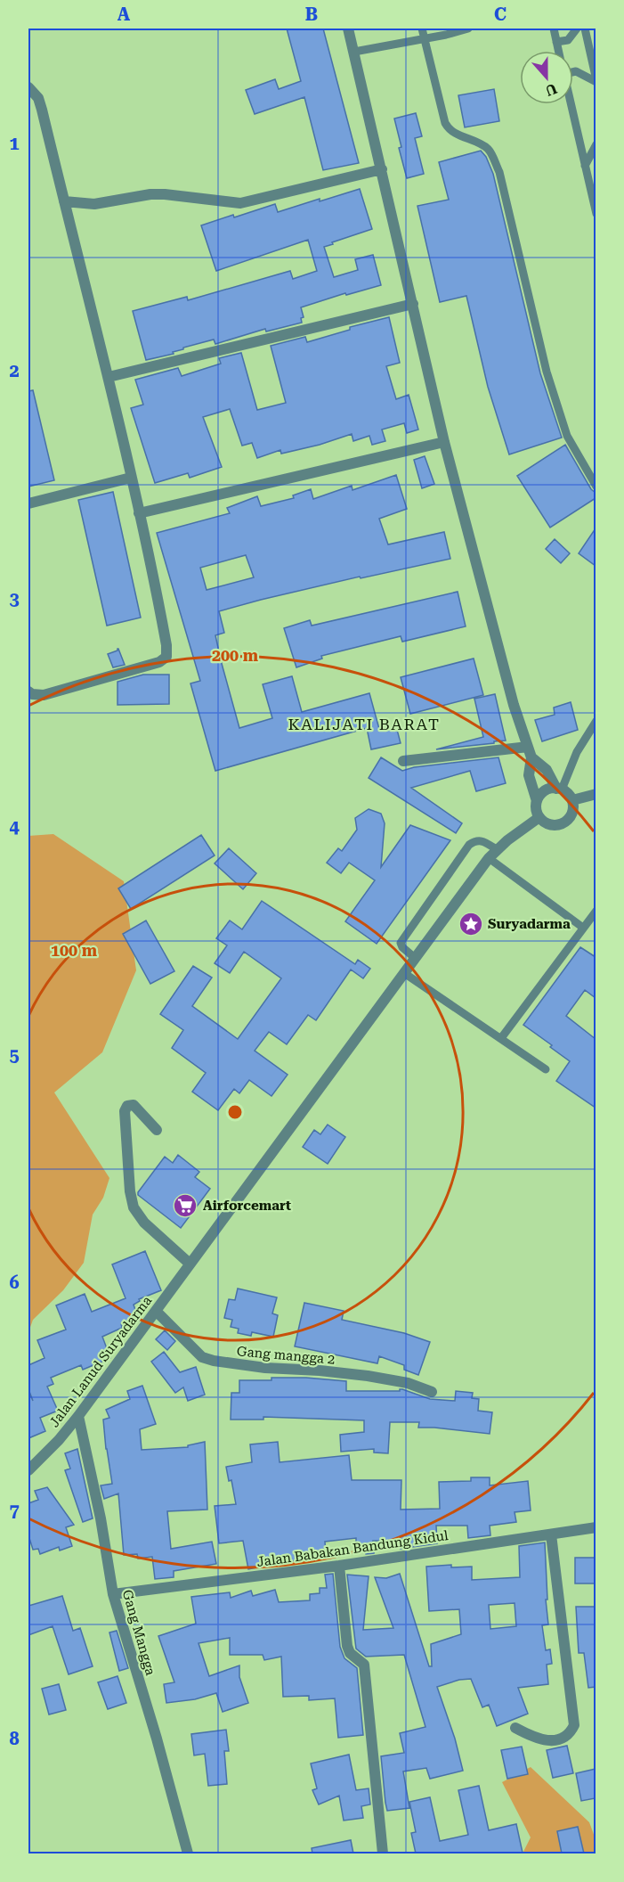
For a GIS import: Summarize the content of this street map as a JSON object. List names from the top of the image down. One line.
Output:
{"streets":{"street":["Gang mangga 2","Jalan Lanud Suryadarma","Jalan Babakan Bandung Kidul","Gang Mangga"]},"crossings":[["Gang mangga 2","Jalan Lanud Suryadarma"],["Jalan Lanud Suryadarma","Gang Mangga"],["Jalan Babakan Bandung Kidul","Gang Mangga"]],"districts":["KALIJATI BARAT"],"places":{"place":["Suryadarma"],"supermarket":["Airforcemart"]},"north":"bottom","grid":{"columns":["A","B","C"],"rows":["1","2","3","4","5","6","7","8"]},"rings":["200 m","100 m"]}
